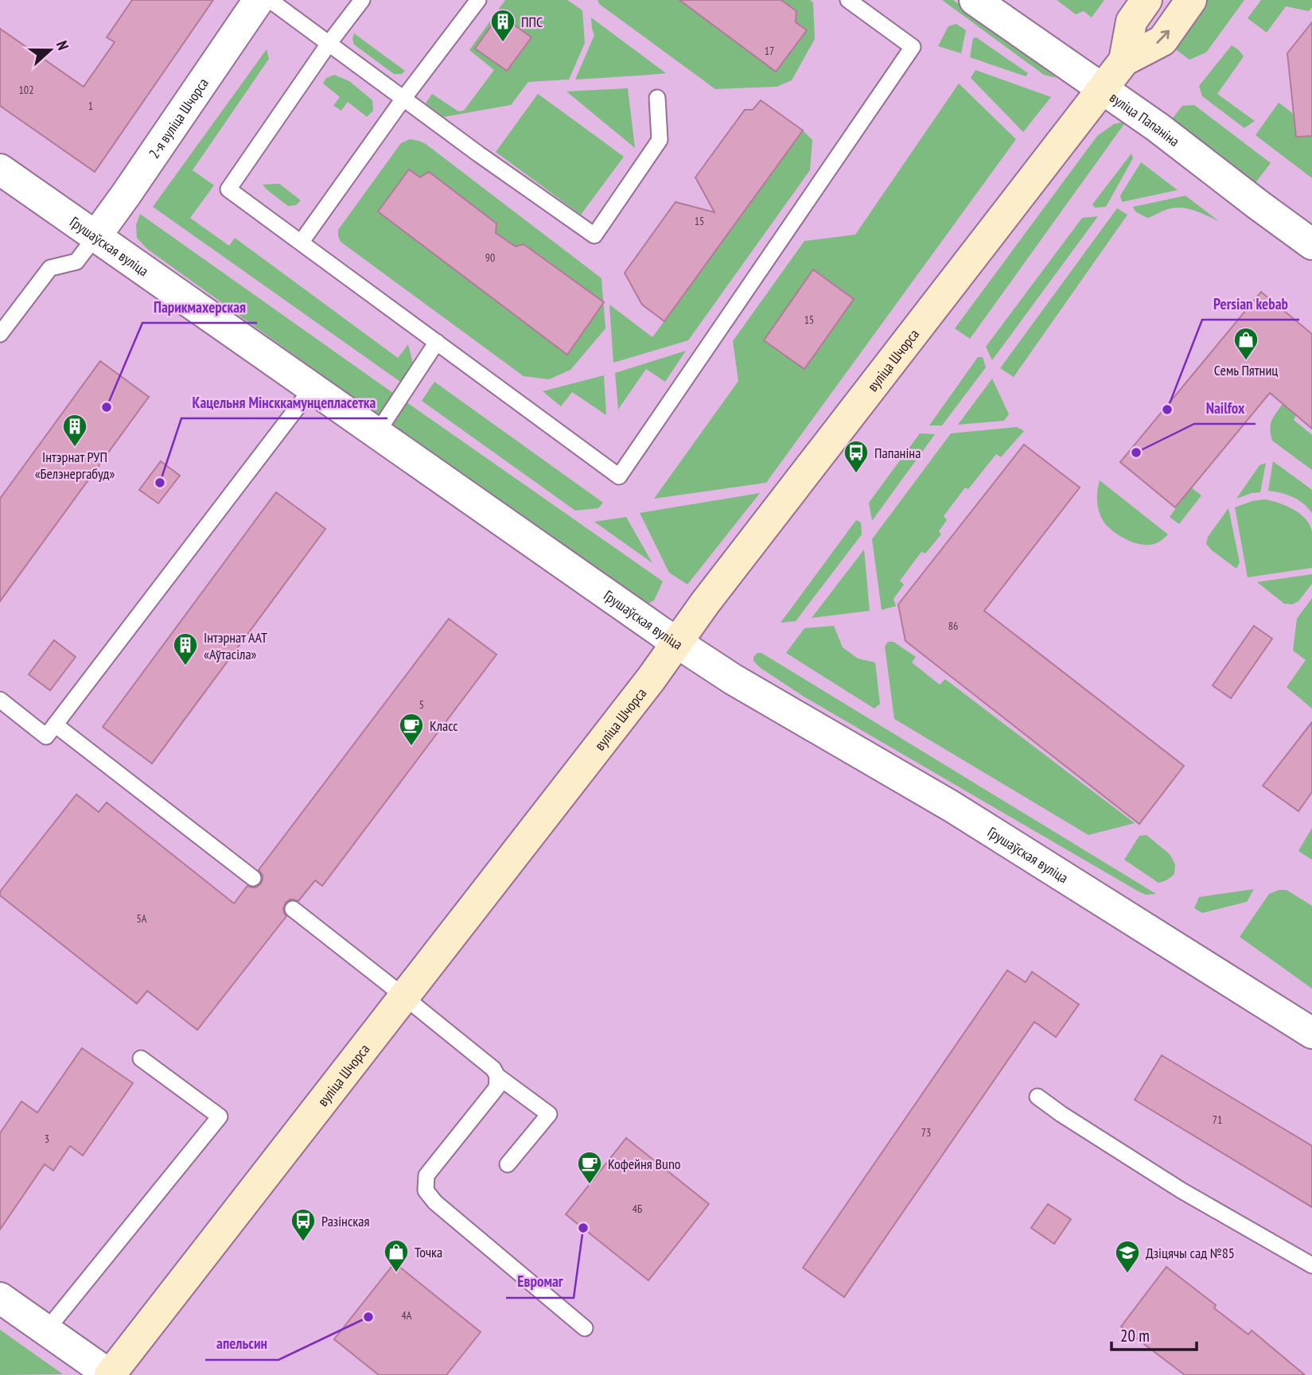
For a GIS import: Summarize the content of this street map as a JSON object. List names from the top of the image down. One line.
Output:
{"streets":{"main road":["вуліца Шчорса"],"street":["2-я вуліца Шчорса","вуліца Папаніна","Грушаўская вуліца"]},"crossings":[["2-я вуліца Шчорса","Грушаўская вуліца"],["вуліца Папаніна","вуліца Шчорса"],["Грушаўская вуліца","вуліца Шчорса"]],"places":{"building":["ППС","Інтэрнат РУП «Белэнергабуд»","Інтэрнат ААТ «Аўтасіла»"],"shop":["Семь Пятниц","Точка"],"other":["Парикмахерская","Persian kebab","Nailfox","Кацельня Мінсккамунцепласетка","Евромаг","апельсин"],"bus stop":["Папаніна","Разінская"],"cafe":["Класс","Кофейня Buno"],"school or university":["Дзіцячы сад №85"]},"house_numbers":["17","102","1","15","90","15","86","5","5А","71","73","3","4Б","4А"],"scale_bar":"20 m","north":"right"}
